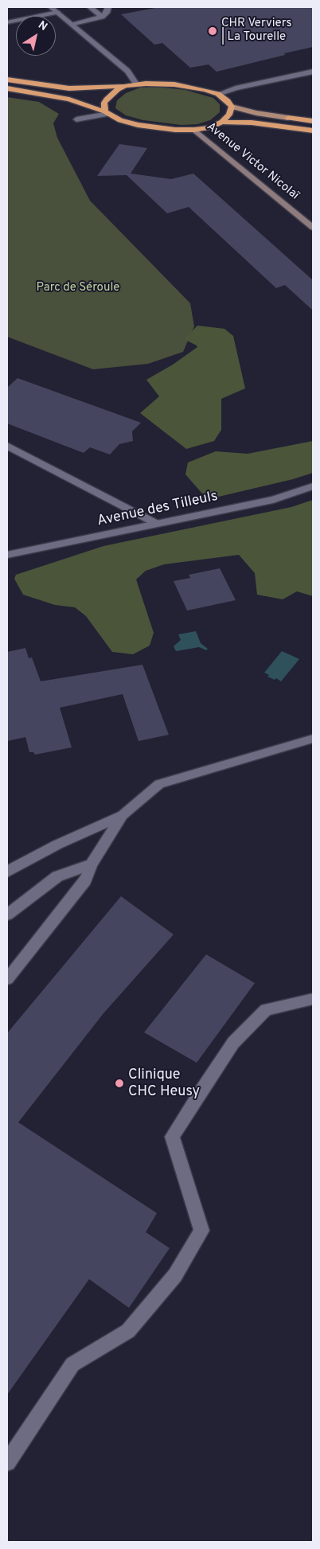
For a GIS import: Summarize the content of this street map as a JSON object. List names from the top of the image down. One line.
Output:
{"streets":{"street":["Avenue Victor Nicolaï","Avenue des Tilleuls"]},"parks":["Parc de Séroule"],"places":["CHR Verviers | La Tourelle","Clinique CHC Heusy"],"north":"top right"}
